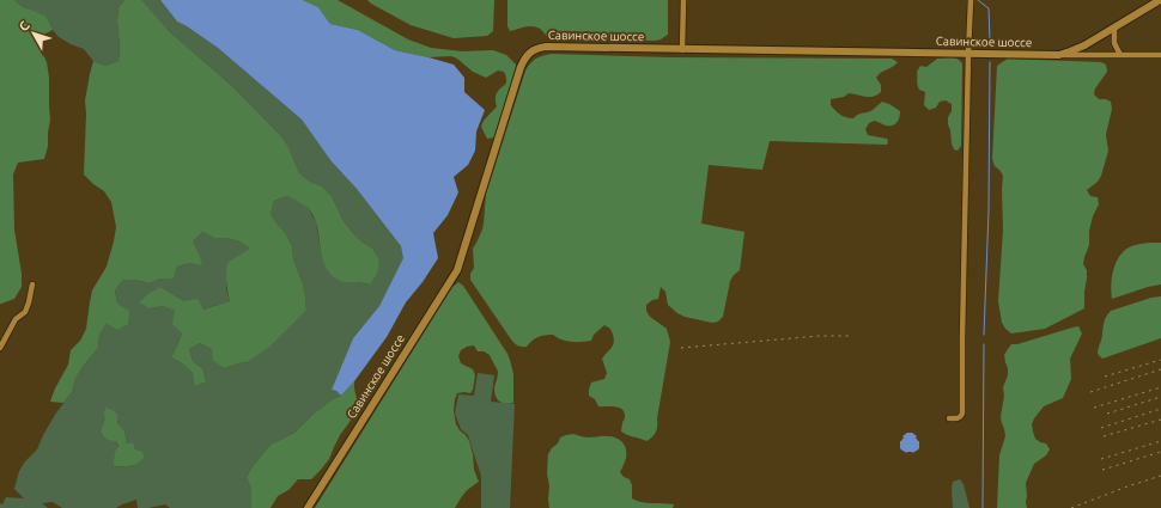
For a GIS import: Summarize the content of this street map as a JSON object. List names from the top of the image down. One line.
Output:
{"streets":{"street":["Савинское шоссе"]},"north":"top left"}
